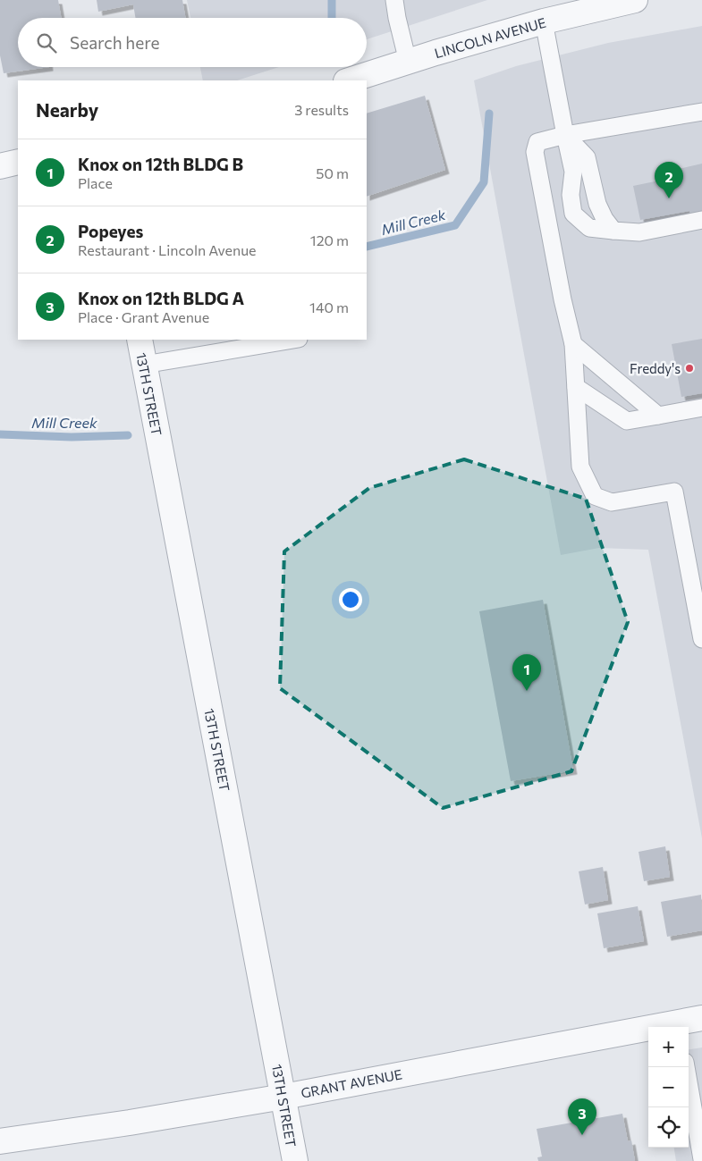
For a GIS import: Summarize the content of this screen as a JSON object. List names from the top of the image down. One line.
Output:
{"streets":{"street":["LINCOLN AVENUE","13TH STREET","GRANT AVENUE"]},"crossings":[["13TH STREET","GRANT AVENUE"]],"water":["Mill Creek"],"places":["Freddy's"],"page":{"search":"Search here","heading":["Nearby","3 results"],"list":[{"mark":"1","name":"Knox on 12th BLDG B","note":"Place","value":"50 m"},{"mark":"2","name":"Popeyes","note":"Restaurant · Lincoln Avenue","value":"120 m"},{"mark":"3","name":"Knox on 12th BLDG A","note":"Place · Grant Avenue","value":"140 m"}],"pins":["2","1","3"],"map_buttons":["+","−"]}}
